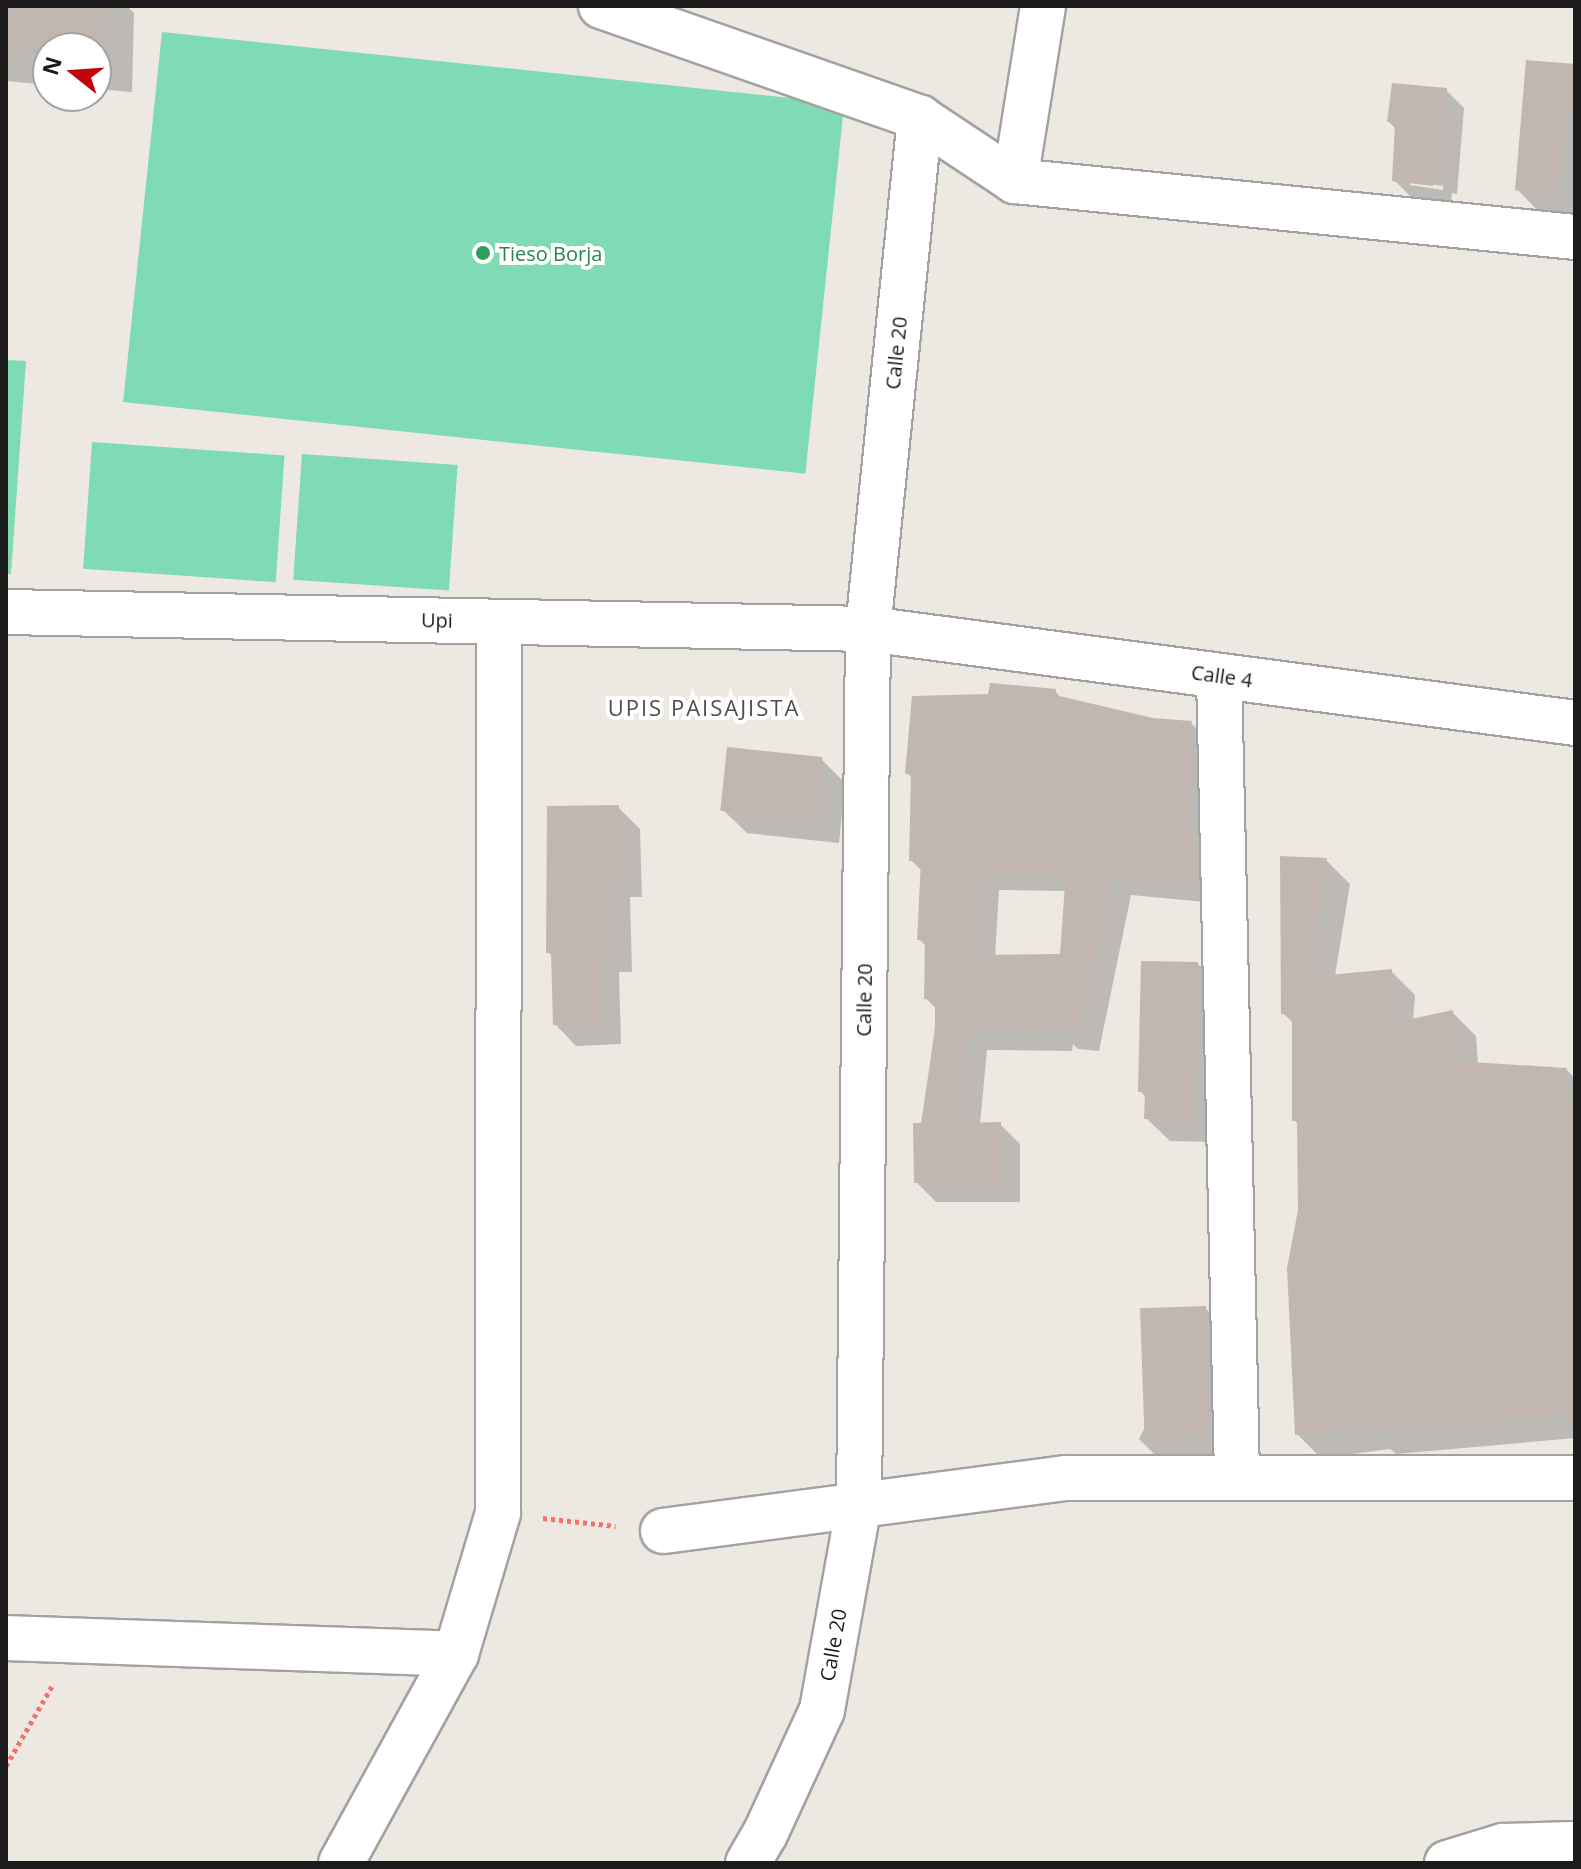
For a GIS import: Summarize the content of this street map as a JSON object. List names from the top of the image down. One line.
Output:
{"streets":{"street":["Calle 20","Upi","Calle 4"]},"crossings":[["Calle 20","Upi"],["Calle 20","Calle 4"],["Upi","Calle 4"]],"districts":["UPIS PAISAJISTA"],"places":["Tieso Borja"],"north":"left"}
